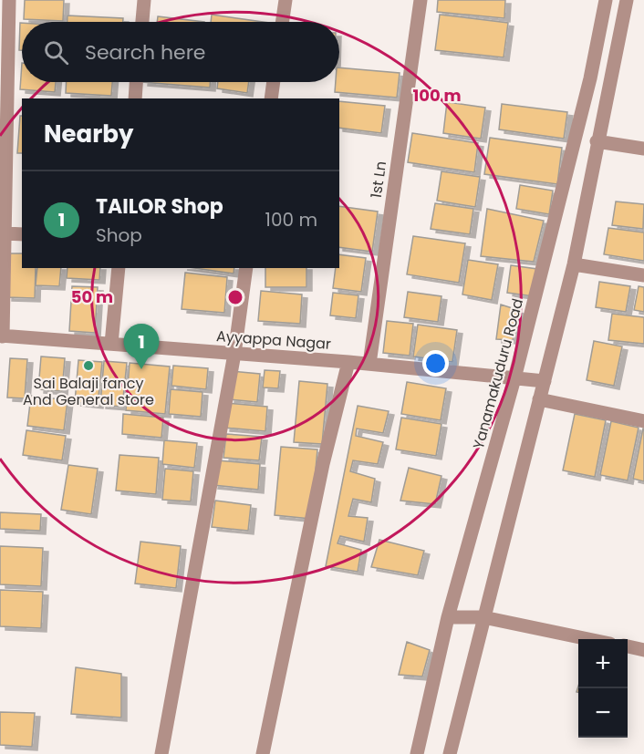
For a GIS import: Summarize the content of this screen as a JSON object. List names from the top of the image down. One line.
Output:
{"streets":{"street":["1st Ln","Ayyappa Nagar","Yanamakuduru Road"]},"crossings":[["1st Ln","Ayyappa Nagar"],["Ayyappa Nagar","Yanamakuduru Road"]],"places":["Sai Balaji fancy And General store"],"page":{"search":"Search here","heading":"Nearby","list":[{"mark":"1","name":"TAILOR Shop","note":"Shop","value":"100 m"}],"pins":"1","map_buttons":["+","−"]},"rings":["100 m","50 m"]}
